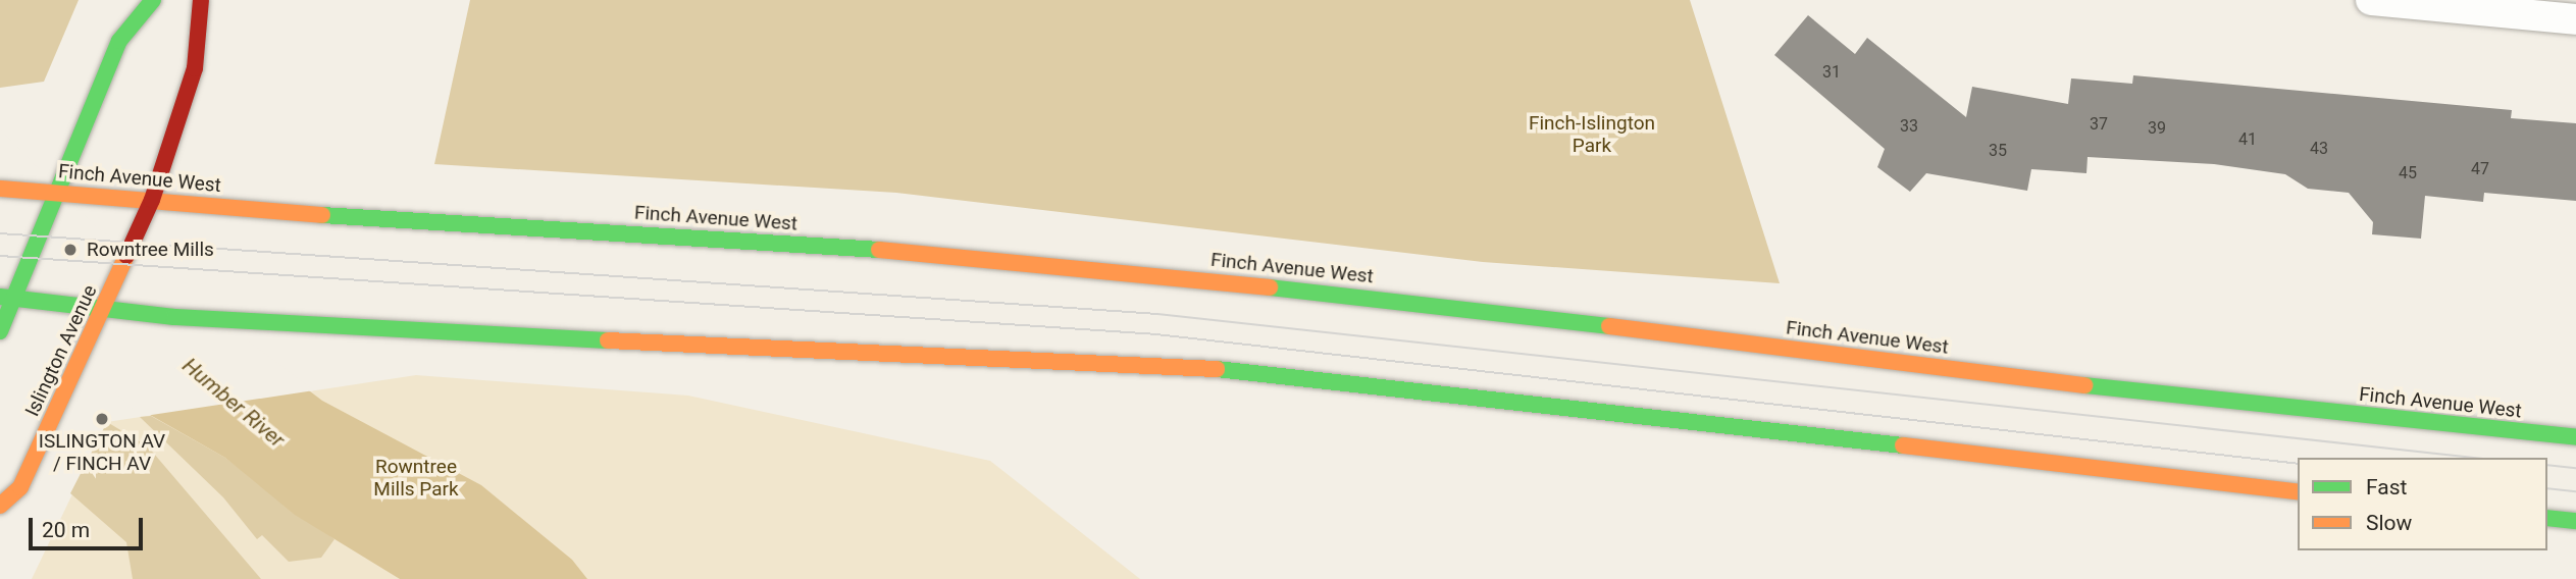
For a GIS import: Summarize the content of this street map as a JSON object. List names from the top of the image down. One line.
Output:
{"streets":{"main road":["Finch Avenue West","Islington Avenue"]},"crossings":[["Finch Avenue West","Islington Avenue"]],"water":["Humber River"],"parks":["Finch-Islington Park","Rowntree Mills Park"],"places":["Rowntree Mills","ISLINGTON AV / FINCH AV"],"house_numbers":["31","37","33","39","41","43","35","47","45"],"legend":["Fast","Slow"],"scale_bar":"20 m"}
